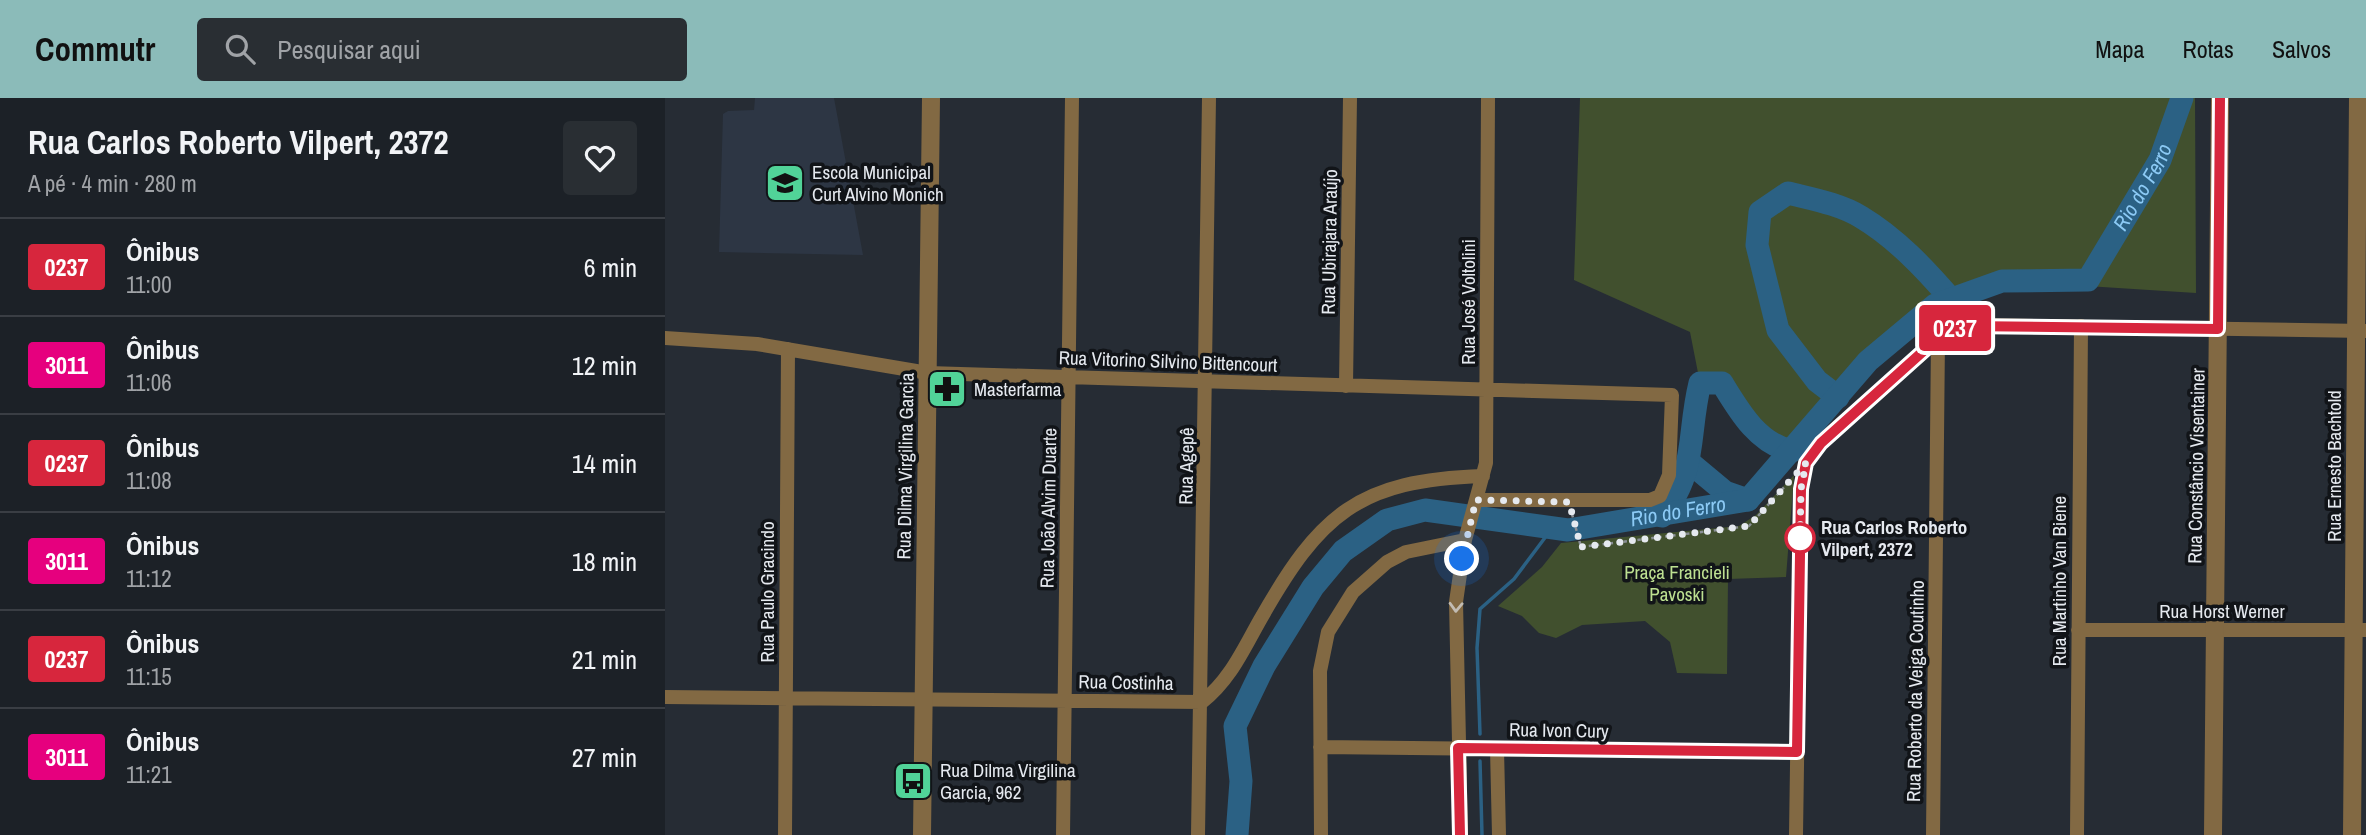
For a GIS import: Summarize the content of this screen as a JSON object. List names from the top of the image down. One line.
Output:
{"streets":{"street":["Rua Ubirajara Araújo","Rua José Voltolini","Rua Vitorino Silvino Bittencourt","Rua Dilma Virgilina Garcia","Rua Agepê","Rua Constâncio Visentainer","Rua Ernesto Bachtold","Rua João Alvim Duarte","Rua Martinho Van Biene","Rua Paulo Gracindo","Rua Horst Werner","Rua Costinha","Rua Roberto da Veiga Coutinho","Rua Ivon Cury"]},"crossings":[["Rua Ubirajara Araújo","Rua Vitorino Silvino Bittencourt"],["Rua José Voltolini","Rua Vitorino Silvino Bittencourt"],["Rua José Voltolini","Rua Ivon Cury"],["Rua Vitorino Silvino Bittencourt","Rua Dilma Virgilina Garcia"],["Rua Vitorino Silvino Bittencourt","Rua Agepê"],["Rua Vitorino Silvino Bittencourt","Rua João Alvim Duarte"],["Rua Vitorino Silvino Bittencourt","Rua Paulo Gracindo"],["Rua Dilma Virgilina Garcia","Rua Costinha"],["Rua Agepê","Rua Costinha"],["Rua Constâncio Visentainer","Rua Horst Werner"],["Rua Ernesto Bachtold","Rua Horst Werner"],["Rua João Alvim Duarte","Rua Costinha"],["Rua Martinho Van Biene","Rua Horst Werner"],["Rua Paulo Gracindo","Rua Costinha"]],"water":["Rio do Ferro"],"parks":["Praça Francieli Pavoski"],"places":{"school or university":["Escola Municipal Curt Alvino Monich"],"pharmacy":["Masterfarma"],"other":["Rua Carlos Roberto Vilpert, 2372"],"bus stop":["Rua Dilma Virgilina Garcia, 962"]},"lines":["bus line 0237"],"page":{"header":"Commutr","search":"Pesquisar aqui","nav":["Mapa","Rotas","Salvos"],"heading":["Rua Carlos Roberto Vilpert, 2372","A pé · 4 min · 280 m"],"on_map":"0237","list":[{"mark":"0237","name":"Ônibus","note":"11:00","value":"6 min"},{"mark":"3011","name":"Ônibus","note":"11:06","value":"12 min"},{"mark":"0237","name":"Ônibus","note":"11:08","value":"14 min"},{"mark":"3011","name":"Ônibus","note":"11:12","value":"18 min"},{"mark":"0237","name":"Ônibus","note":"11:15","value":"21 min"},{"mark":"3011","name":"Ônibus","note":"11:21","value":"27 min"}]}}
